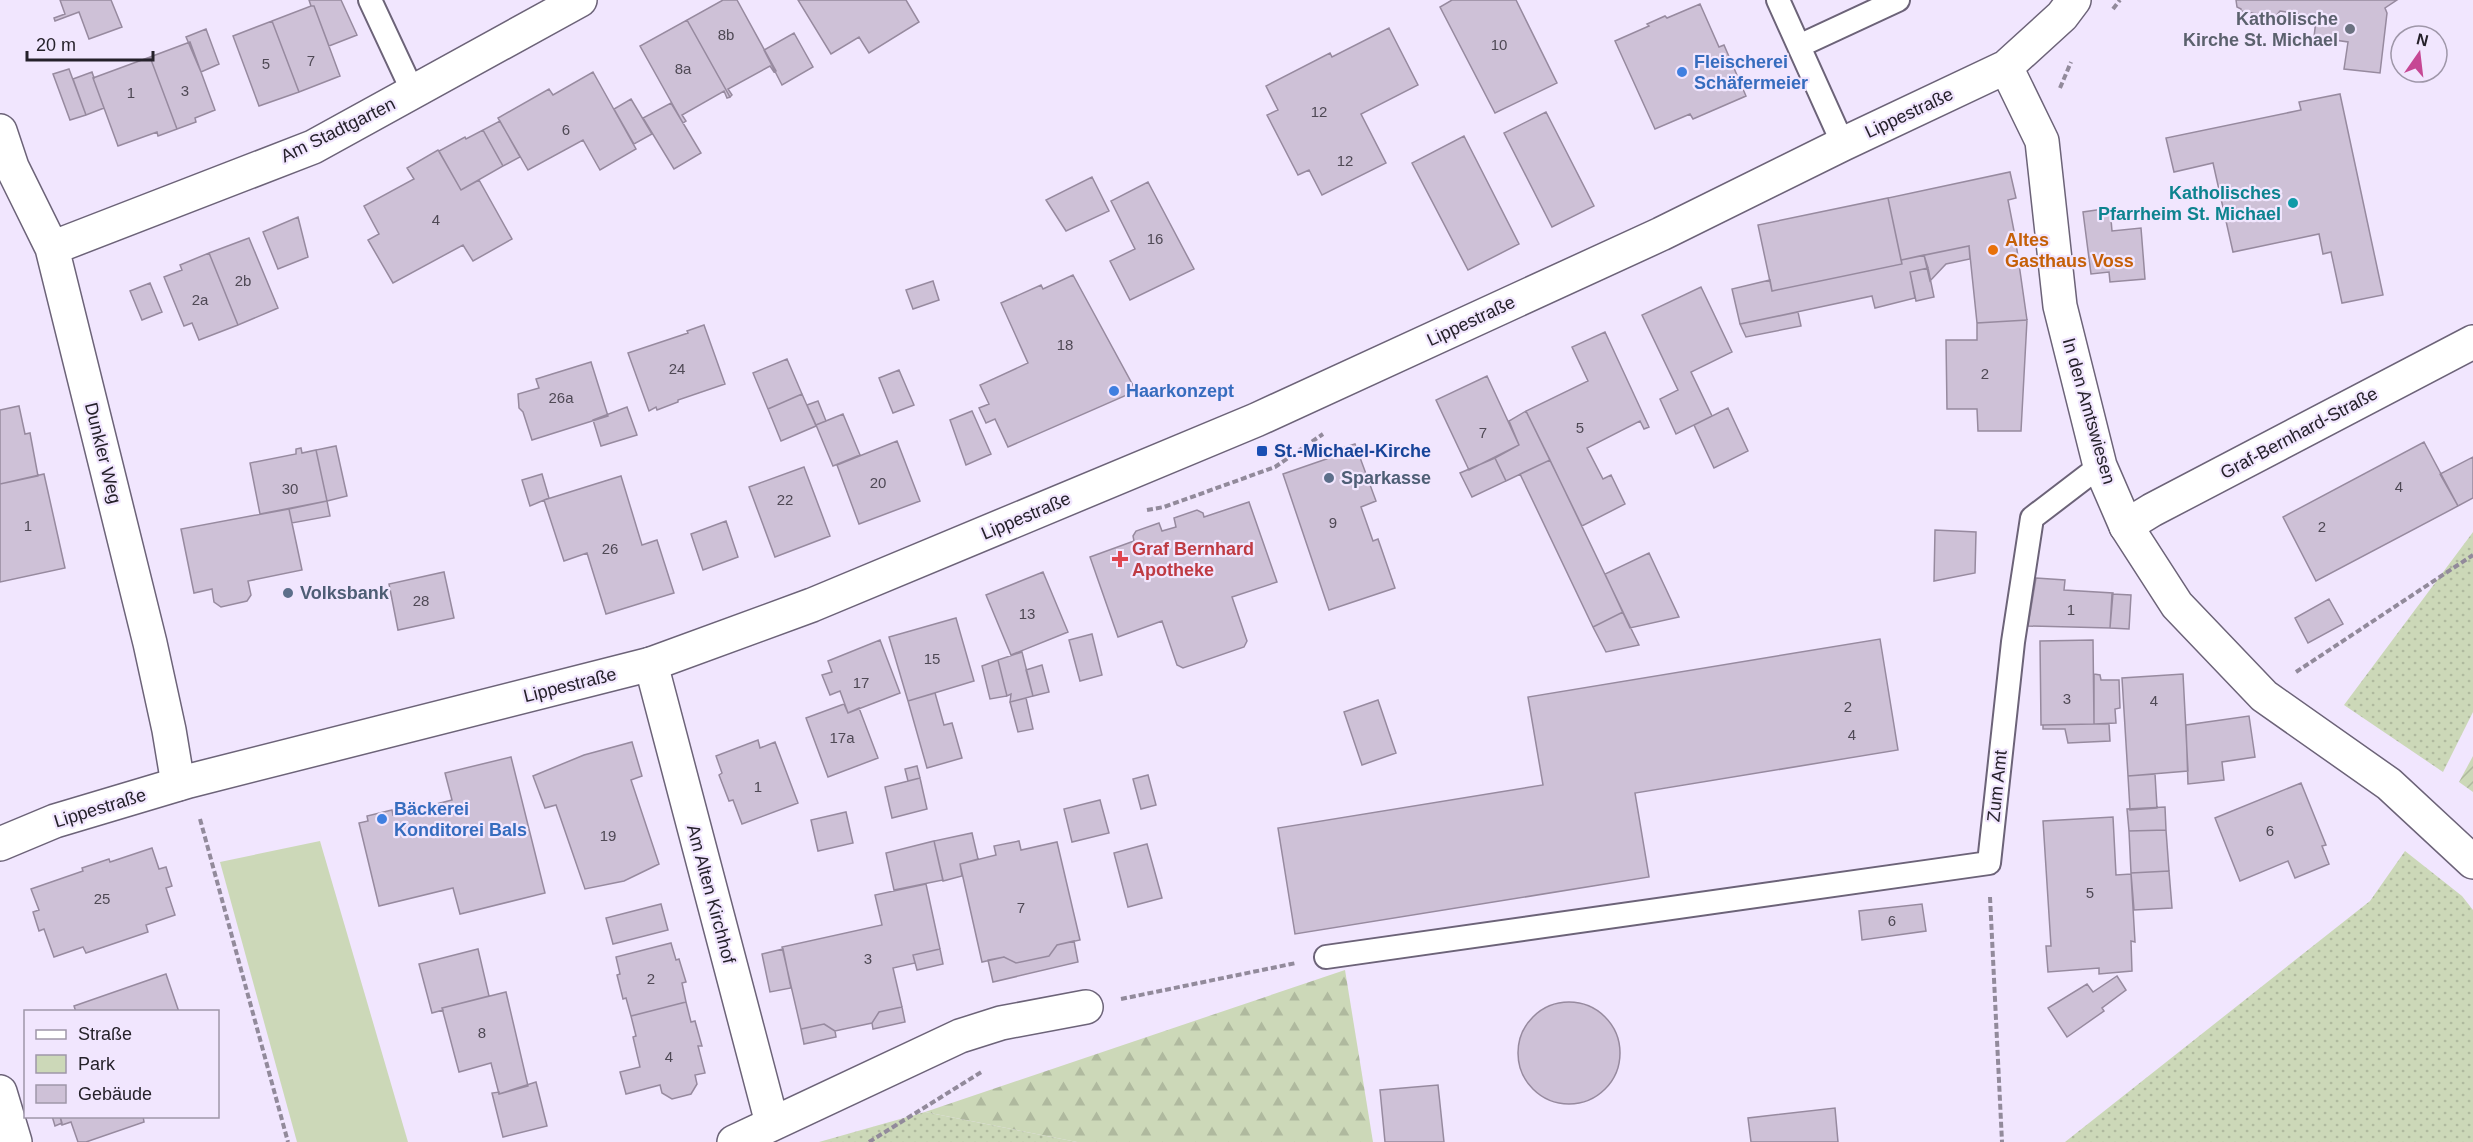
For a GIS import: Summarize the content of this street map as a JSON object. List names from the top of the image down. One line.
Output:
{"streets":{"street":["Lippestraße","Am Stadtgarten","In den Amtswiesen","Graf-Bernhard-Straße","Dunkler Weg","Am Alten Kirchhof"],"lane":["Zum Amt"]},"crossings":[["Lippestraße","In den Amtswiesen"],["Lippestraße","Dunkler Weg"],["Lippestraße","Am Alten Kirchhof"],["Am Stadtgarten","Dunkler Weg"],["In den Amtswiesen","Graf-Bernhard-Straße"],["In den Amtswiesen","Zum Amt"]],"places":{"other":["Katholische Kirche St. Michael","Fleischerei Schäfermeier","Katholisches Pfarrheim St. Michael","Altes Gasthaus Voss","Haarkonzept","Sparkasse","Volksbank","Bäckerei Konditorei Bals"],"transit":["St.-Michael-Kirche"],"health":["Graf Bernhard Apotheke"]},"house_numbers":["8b","10","7","5","8a","3","1","12","6","12","4","16","2b","2a","18","24","2","26a","5","7","20","4","30","22","9","1","2","26","28","1","13","15","17","3","4","2","4","17a","1","6","19","5","25","7","6","3","2","8","4"],"legend":["Straße","Park","Gebäude"],"scale_bar":"20 m","north":"top"}
